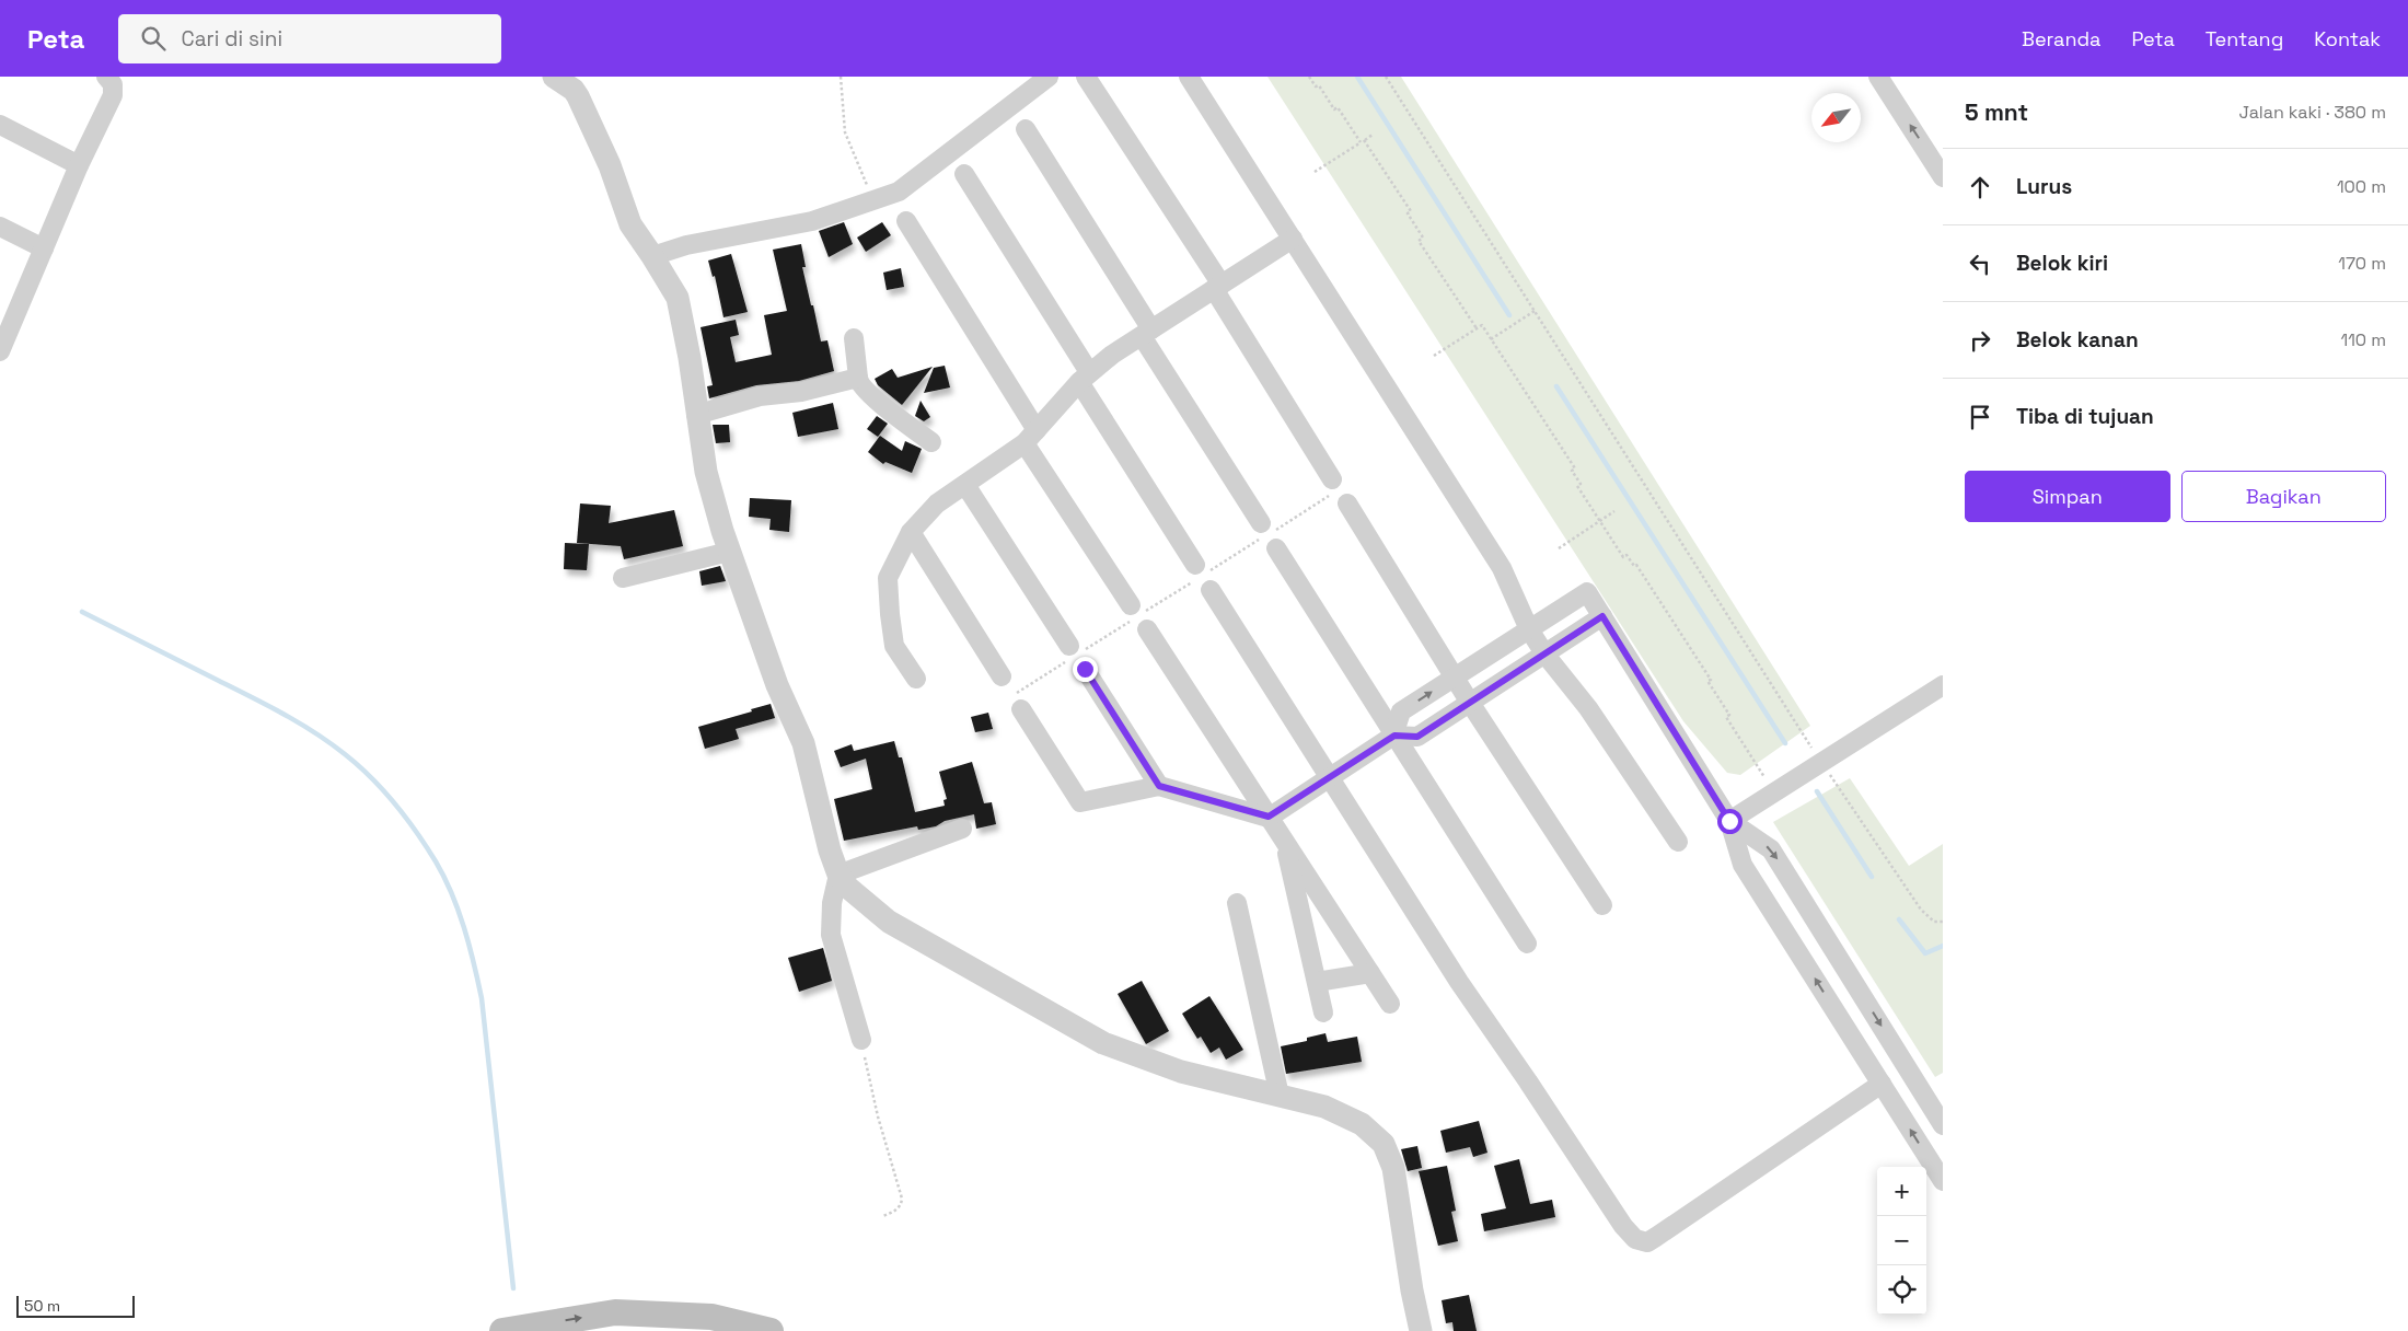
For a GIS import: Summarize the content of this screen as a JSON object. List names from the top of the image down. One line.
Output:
{"scale_bar":"50 m","north":"bottom left","page":{"header":"Peta","search":"Cari di sini","nav":["Beranda","Peta","Tentang","Kontak"],"heading":["5 mnt","Jalan kaki · 380 m"],"list":[["Lurus","100 m"],["Belok kiri","170 m"],["Belok kanan","110 m"],"Tiba di tujuan"],"buttons":["Simpan","Bagikan"],"map_buttons":["+","−"],"scale":"50 m"}}
